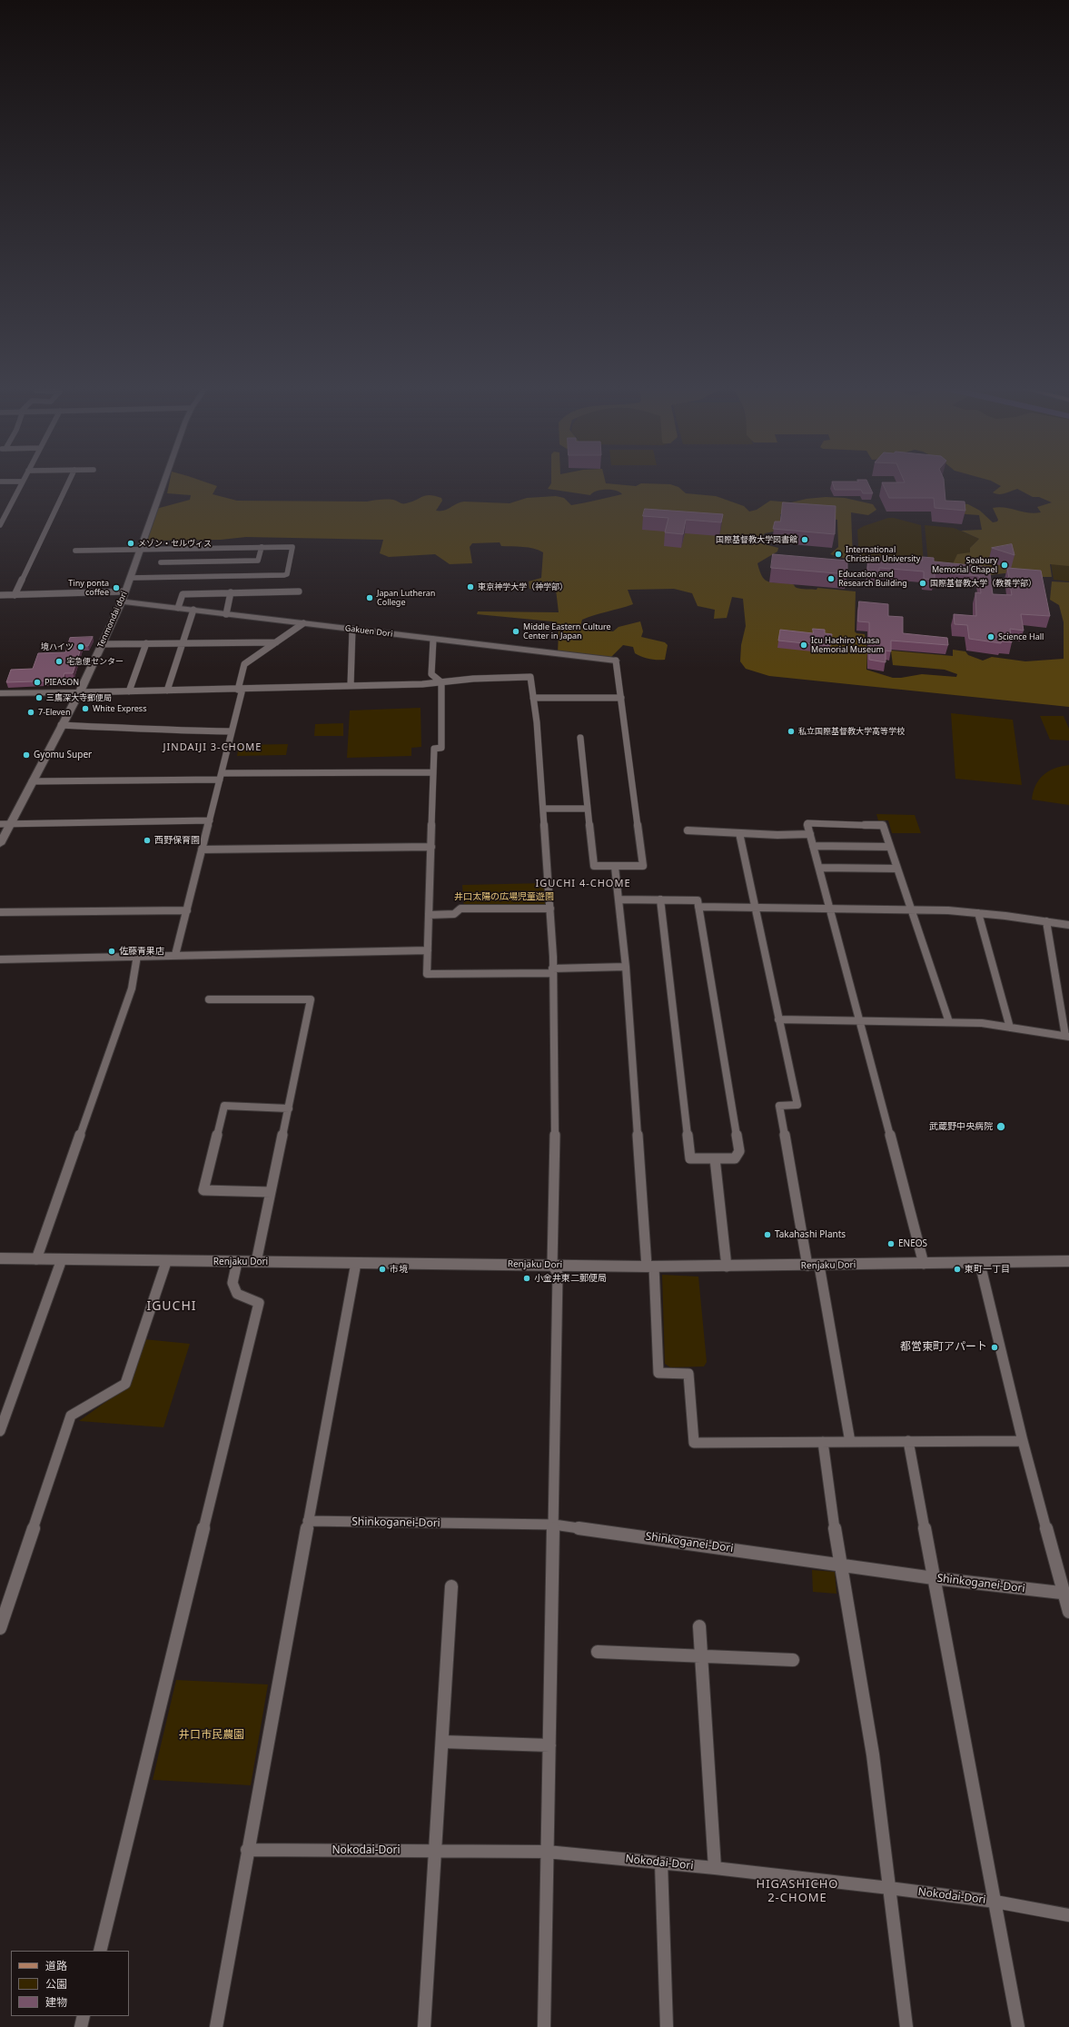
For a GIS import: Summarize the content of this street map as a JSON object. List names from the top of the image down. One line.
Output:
{"streets":{"main road":["Tenmondai dori","Gakuen Dori","Renjaku Dori"],"street":["Shinkoganei-Dori","Nokodai-Dori"]},"crossings":[["Tenmondai dori","Gakuen Dori"]],"districts":["JINDAIJI 3-CHOME","IGUCHI 4-CHOME","IGUCHI","HIGASHICHO 2-CHOME"],"parks":["井口太陽の広場児童遊園","井口市民農園"],"places":["国際基督教大学図書館","メゾン・セルヴィス","International Christian University","Seabury Memorial Chapel","Education and Research Building","国際基督教大学（教養学部）","東京神学大学（神学部）","Tiny ponta coffee","Japan Lutheran College","Middle Eastern Culture Center in Japan","Science Hall","Icu Hachiro Yuasa Memorial Museum","境ハイツ","宅急便センター","PIEASON","三鷹深大寺郵便局","White Express","7-Eleven","私立国際基督教大学高等学校","Gyomu Super","西野保育園","佐藤青果店","武蔵野中央病院","Takahashi Plants","ENEOS","市境","東町一丁目","小金井東二郵便局","都営東町アパート"],"legend":["道路","公園","建物"]}
